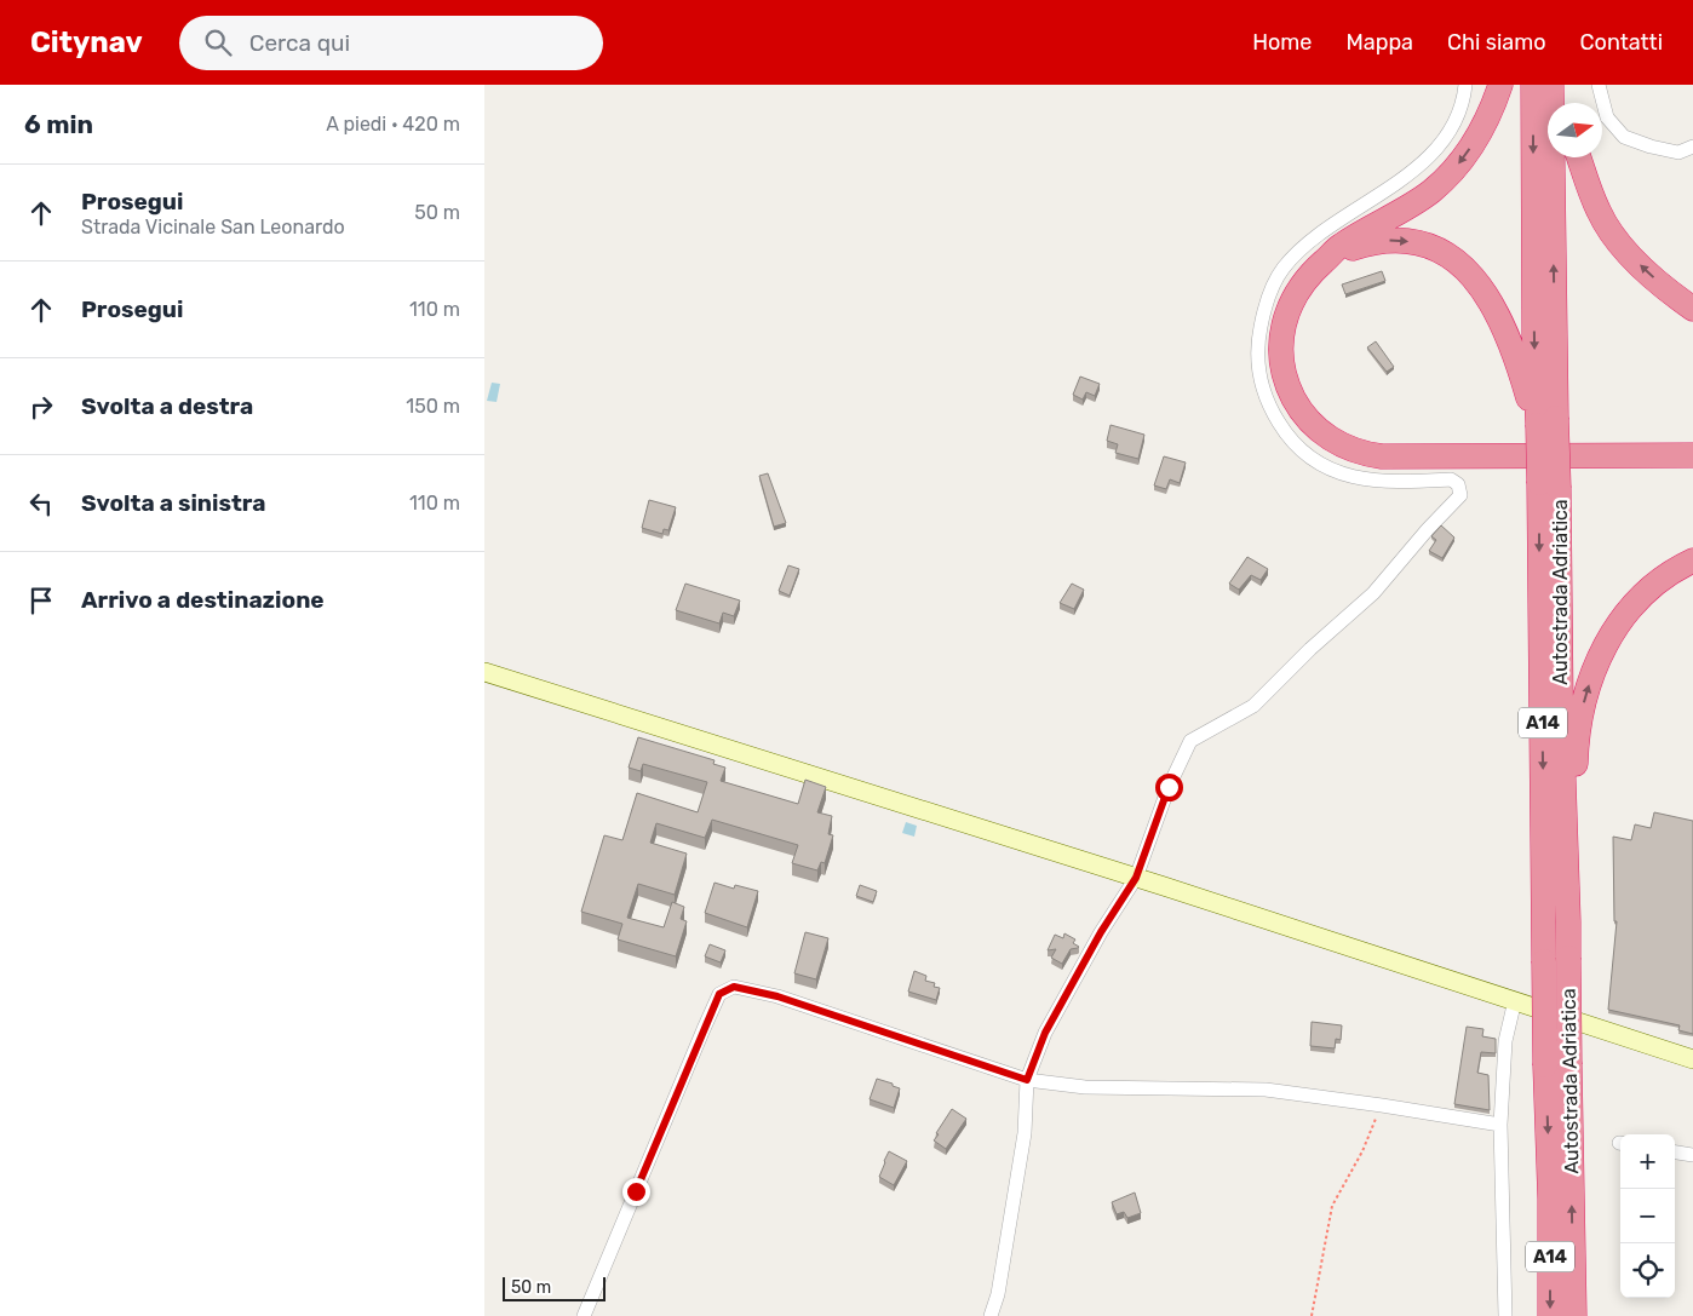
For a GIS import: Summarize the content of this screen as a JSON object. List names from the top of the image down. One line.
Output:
{"streets":{"highway":["Autostrada Adriatica","A14"]},"crossings":[["Autostrada Adriatica","A14"]],"scale_bar":"50 m","north":"right","page":{"header":"Citynav","search":"Cerca qui","nav":["Home","Mappa","Chi siamo","Contatti"],"heading":["6 min","A piedi · 420 m"],"list":[["Prosegui","Strada Vicinale San Leonardo","50 m"],["Prosegui","110 m"],["Svolta a destra","150 m"],["Svolta a sinistra","110 m"],"Arrivo a destinazione"],"map_buttons":["+","−"],"scale":"50 m"}}
